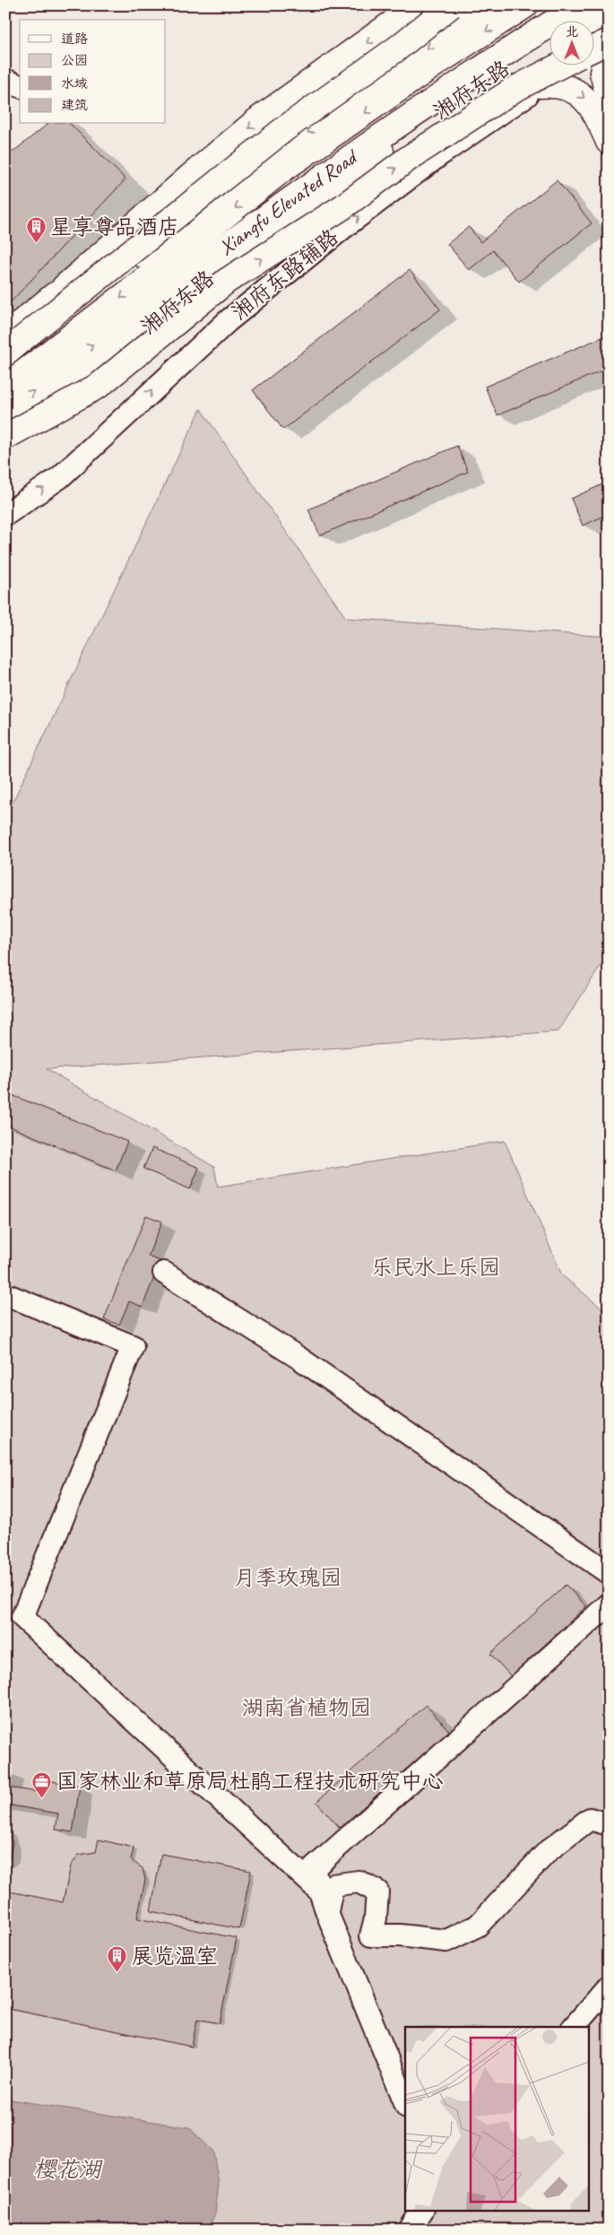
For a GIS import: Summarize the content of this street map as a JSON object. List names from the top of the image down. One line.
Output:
{"streets":{"main road":["湘府东路","Xiangfu Elevated Road"],"street":["湘府东路辅路"]},"one_way":["湘府东路辅路"],"water":["樱花湖"],"parks":["乐民水上乐园","月季玫瑰园","湖南省植物园"],"places":{"building":["星享尊品酒店","展览温室"],"office":["国家林业和草原局杜鹃工程技术研究中心"]},"legend":["道路","公园","水域","建筑"],"north":"top"}
